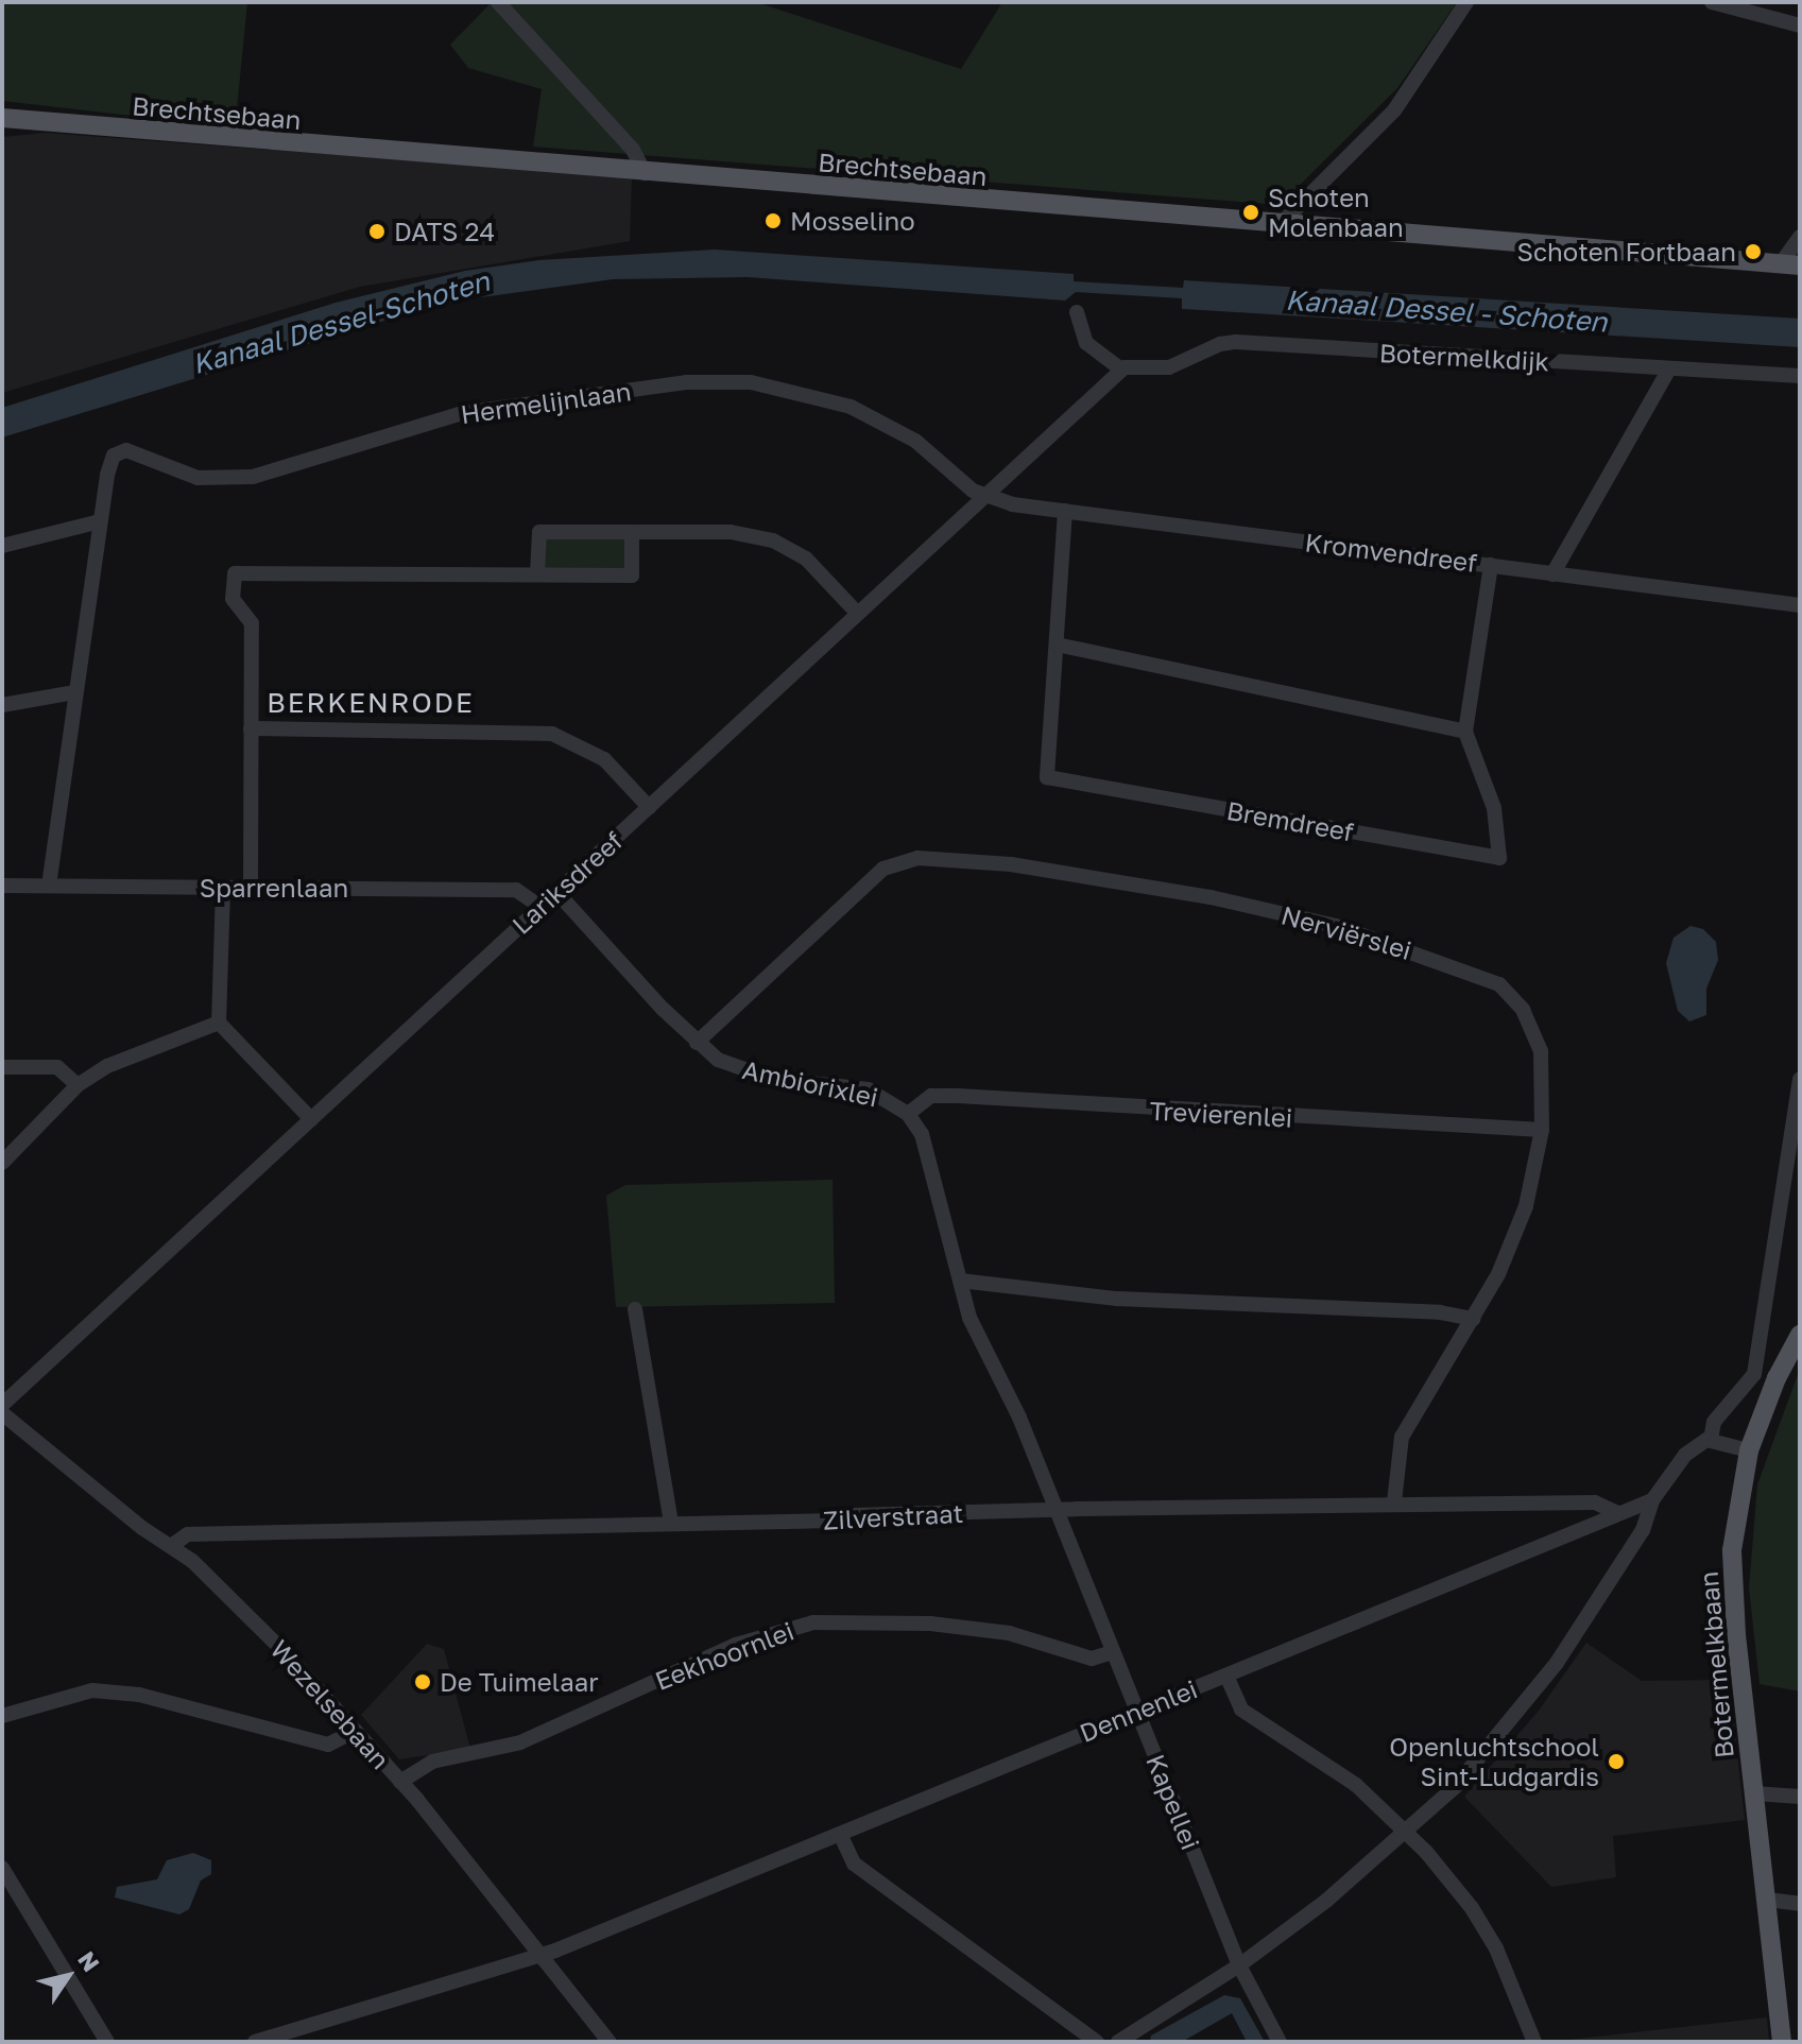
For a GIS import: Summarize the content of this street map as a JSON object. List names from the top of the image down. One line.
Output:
{"streets":{"main road":["Brechtsebaan","Botermelkbaan"],"street":["Botermelkdijk","Hermelijnlaan","Kromvendreef","Bremdreef","Lariksdreef","Sparrenlaan","Nerviërslei","Ambiorixlei","Trevierenlei","Zilverstraat","Eekhoornlei","Wezelsebaan","Dennenlei","Kapellei"]},"crossings":[["Botermelkdijk","Lariksdreef"],["Hermelijnlaan","Kromvendreef"],["Hermelijnlaan","Lariksdreef"],["Kromvendreef","Bremdreef"],["Kromvendreef","Lariksdreef"],["Lariksdreef","Sparrenlaan"],["Lariksdreef","Ambiorixlei"],["Nerviërslei","Ambiorixlei"],["Nerviërslei","Trevierenlei"],["Nerviërslei","Zilverstraat"],["Ambiorixlei","Trevierenlei"],["Ambiorixlei","Zilverstraat"],["Ambiorixlei","Kapellei"],["Zilverstraat","Wezelsebaan"],["Zilverstraat","Dennenlei"],["Zilverstraat","Kapellei"],["Eekhoornlei","Wezelsebaan"],["Eekhoornlei","Kapellei"],["Wezelsebaan","Dennenlei"],["Dennenlei","Kapellei"]],"districts":["BERKENRODE"],"water":["Kanaal Dessel - Schoten","Kanaal Dessel-Schoten"],"places":["Schoten Molenbaan","Mosselino","DATS 24","Schoten Fortbaan","De Tuimelaar","Openluchtschool Sint-Ludgardis"],"north":"top right"}
